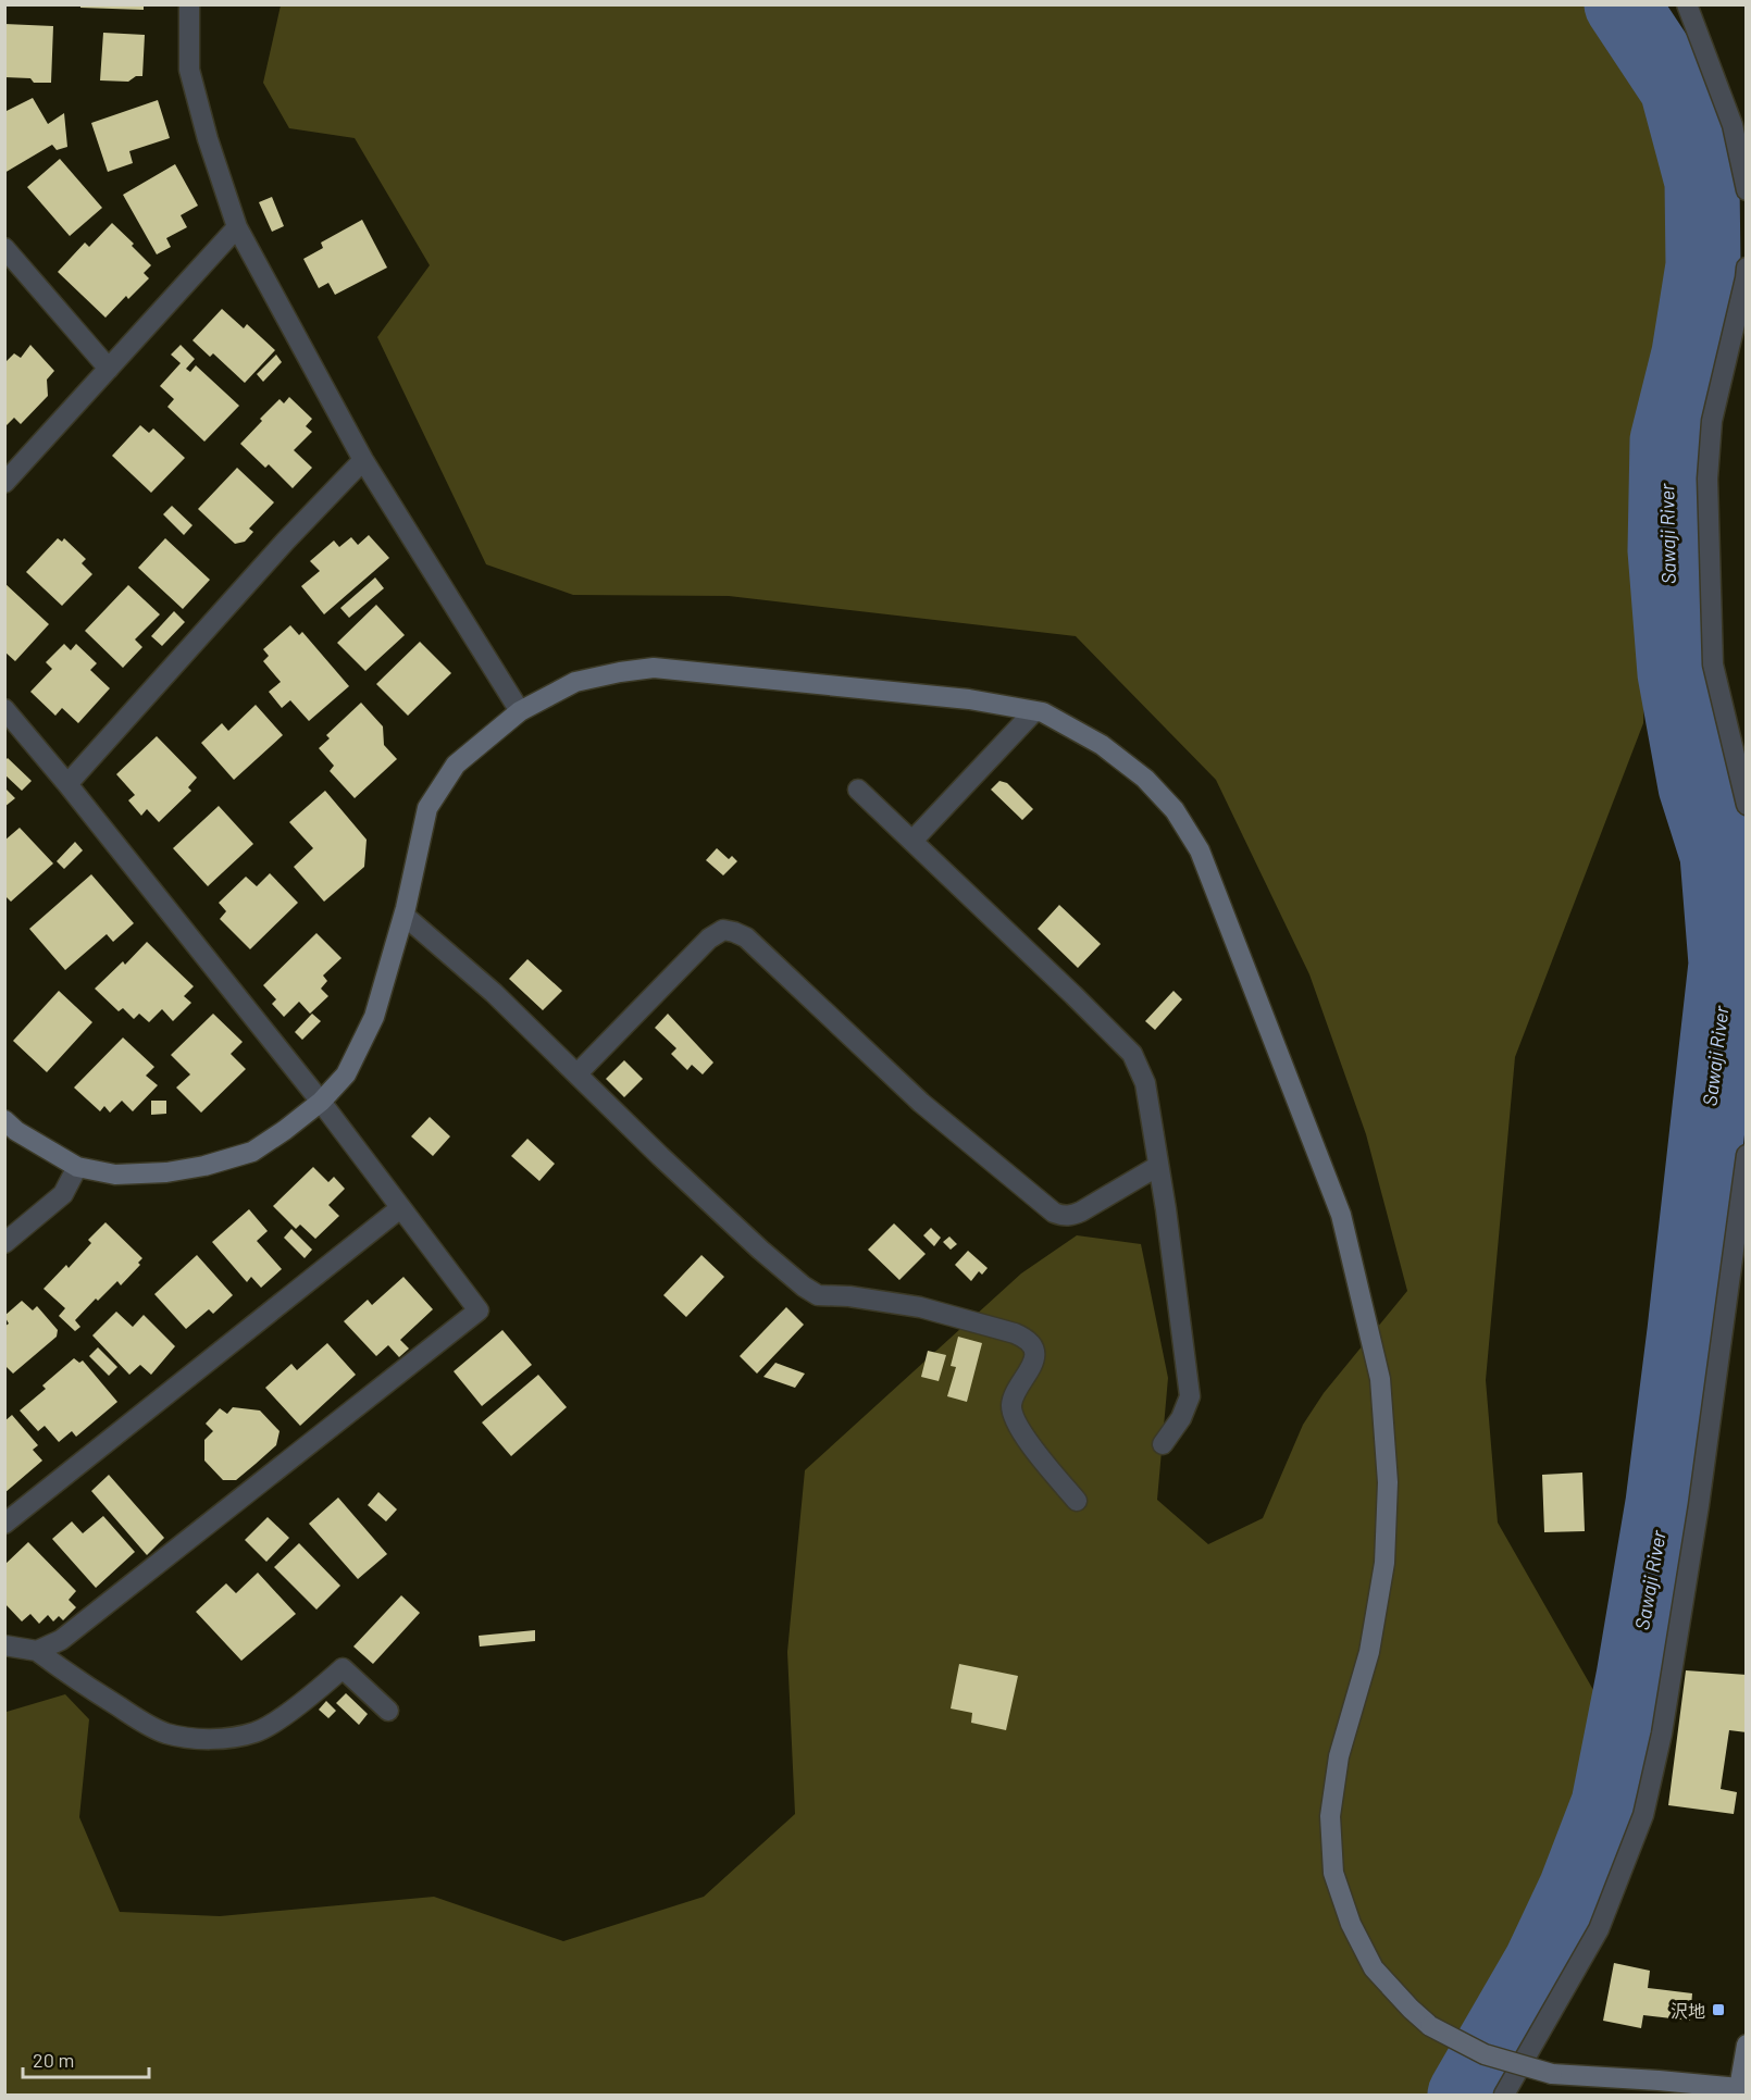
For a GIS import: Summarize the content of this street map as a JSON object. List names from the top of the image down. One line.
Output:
{"water":["Sawaji River"],"places":{"transit":["沢地"]},"scale_bar":"20 m"}
